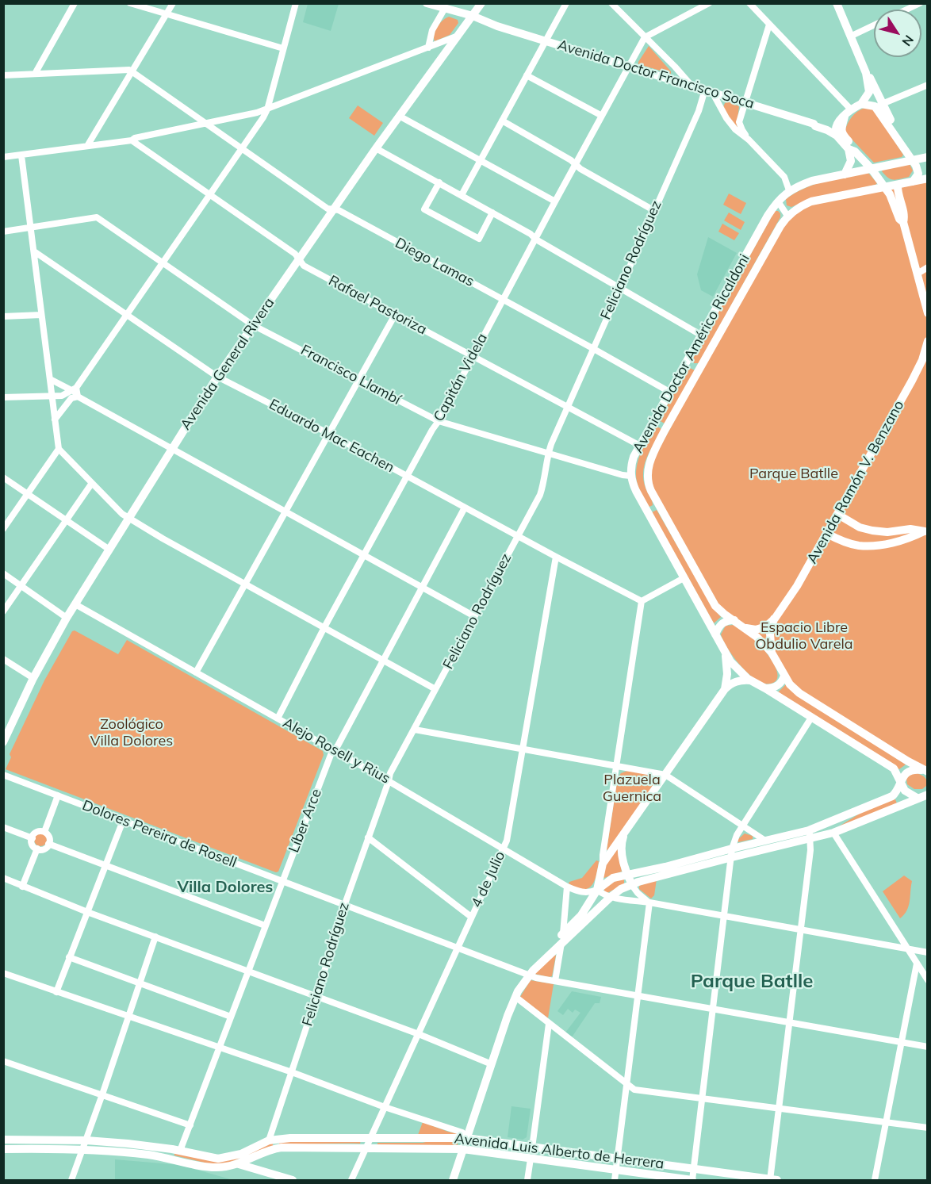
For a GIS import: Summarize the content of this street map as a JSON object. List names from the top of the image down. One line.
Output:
{"streets":{"street":["Avenida Doctor Francisco Soca","Feliciano Rodríguez","Diego Lamas","Rafael Pastoriza","Avenida Doctor Américo Ricaldoni","Avenida General Rivera","Francisco Llambí","Capitán Videla","Eduardo Mac Eachen","Avenida Ramón V. Benzano","Alejo Rosell y Rius","Líber Arce","Dolores Pereira de Rosell","4 de Julio","Avenida Luis Alberto de Herrera"]},"crossings":[["Avenida Doctor Francisco Soca","Feliciano Rodríguez"],["Avenida Doctor Francisco Soca","Avenida Doctor Américo Ricaldoni"],["Avenida Doctor Francisco Soca","Avenida General Rivera"],["Avenida Doctor Francisco Soca","Capitán Videla"],["Feliciano Rodríguez","Diego Lamas"],["Feliciano Rodríguez","Rafael Pastoriza"],["Feliciano Rodríguez","Francisco Llambí"],["Feliciano Rodríguez","Eduardo Mac Eachen"],["Feliciano Rodríguez","Alejo Rosell y Rius"],["Feliciano Rodríguez","Dolores Pereira de Rosell"],["Feliciano Rodríguez","Avenida Luis Alberto de Herrera"],["Diego Lamas","Avenida Doctor Américo Ricaldoni"],["Diego Lamas","Avenida General Rivera"],["Diego Lamas","Capitán Videla"],["Rafael Pastoriza","Avenida Doctor Américo Ricaldoni"],["Rafael Pastoriza","Avenida General Rivera"],["Rafael Pastoriza","Capitán Videla"],["Avenida Doctor Américo Ricaldoni","Francisco Llambí"],["Avenida Doctor Américo Ricaldoni","Avenida Ramón V. Benzano"],["Avenida General Rivera","Francisco Llambí"],["Avenida General Rivera","Eduardo Mac Eachen"],["Avenida General Rivera","Alejo Rosell y Rius"],["Francisco Llambí","Capitán Videla"],["Capitán Videla","Eduardo Mac Eachen"],["Capitán Videla","Alejo Rosell y Rius"],["Eduardo Mac Eachen","Líber Arce"],["Eduardo Mac Eachen","4 de Julio"],["Alejo Rosell y Rius","Líber Arce"],["Alejo Rosell y Rius","4 de Julio"],["Líber Arce","Dolores Pereira de Rosell"],["Líber Arce","Avenida Luis Alberto de Herrera"],["Dolores Pereira de Rosell","4 de Julio"],["4 de Julio","Avenida Luis Alberto de Herrera"]],"districts":["Villa Dolores","Parque Batlle"],"parks":["Parque Batlle","Espacio Libre Obdulio Varela","Zoológico Villa Dolores","Plazuela Guernica"],"north":"bottom right"}
